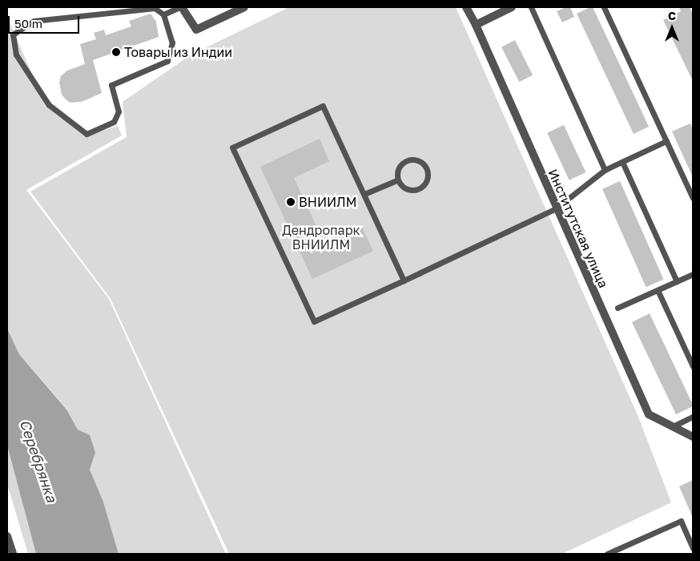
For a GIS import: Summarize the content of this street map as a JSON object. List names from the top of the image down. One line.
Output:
{"streets":{"street":["Институтская улица"]},"water":["Серебрянка"],"parks":["Дендропарк ВНИИЛМ"],"places":["Товары из Индии","ВНИИЛМ"],"scale_bar":"50 m","north":"top"}
